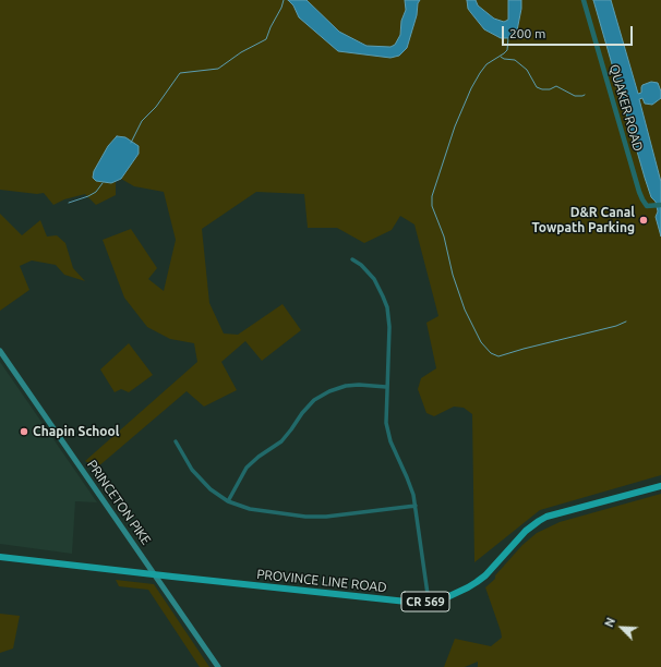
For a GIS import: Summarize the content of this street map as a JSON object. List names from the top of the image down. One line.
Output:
{"streets":{"main road":["PRINCETON PIKE","PROVINCE LINE ROAD","CR 569"],"street":["QUAKER ROAD"]},"crossings":[["PRINCETON PIKE","PROVINCE LINE ROAD"]],"places":["D&R Canal Towpath Parking","Chapin School"],"scale_bar":"200 m","north":"top left"}
